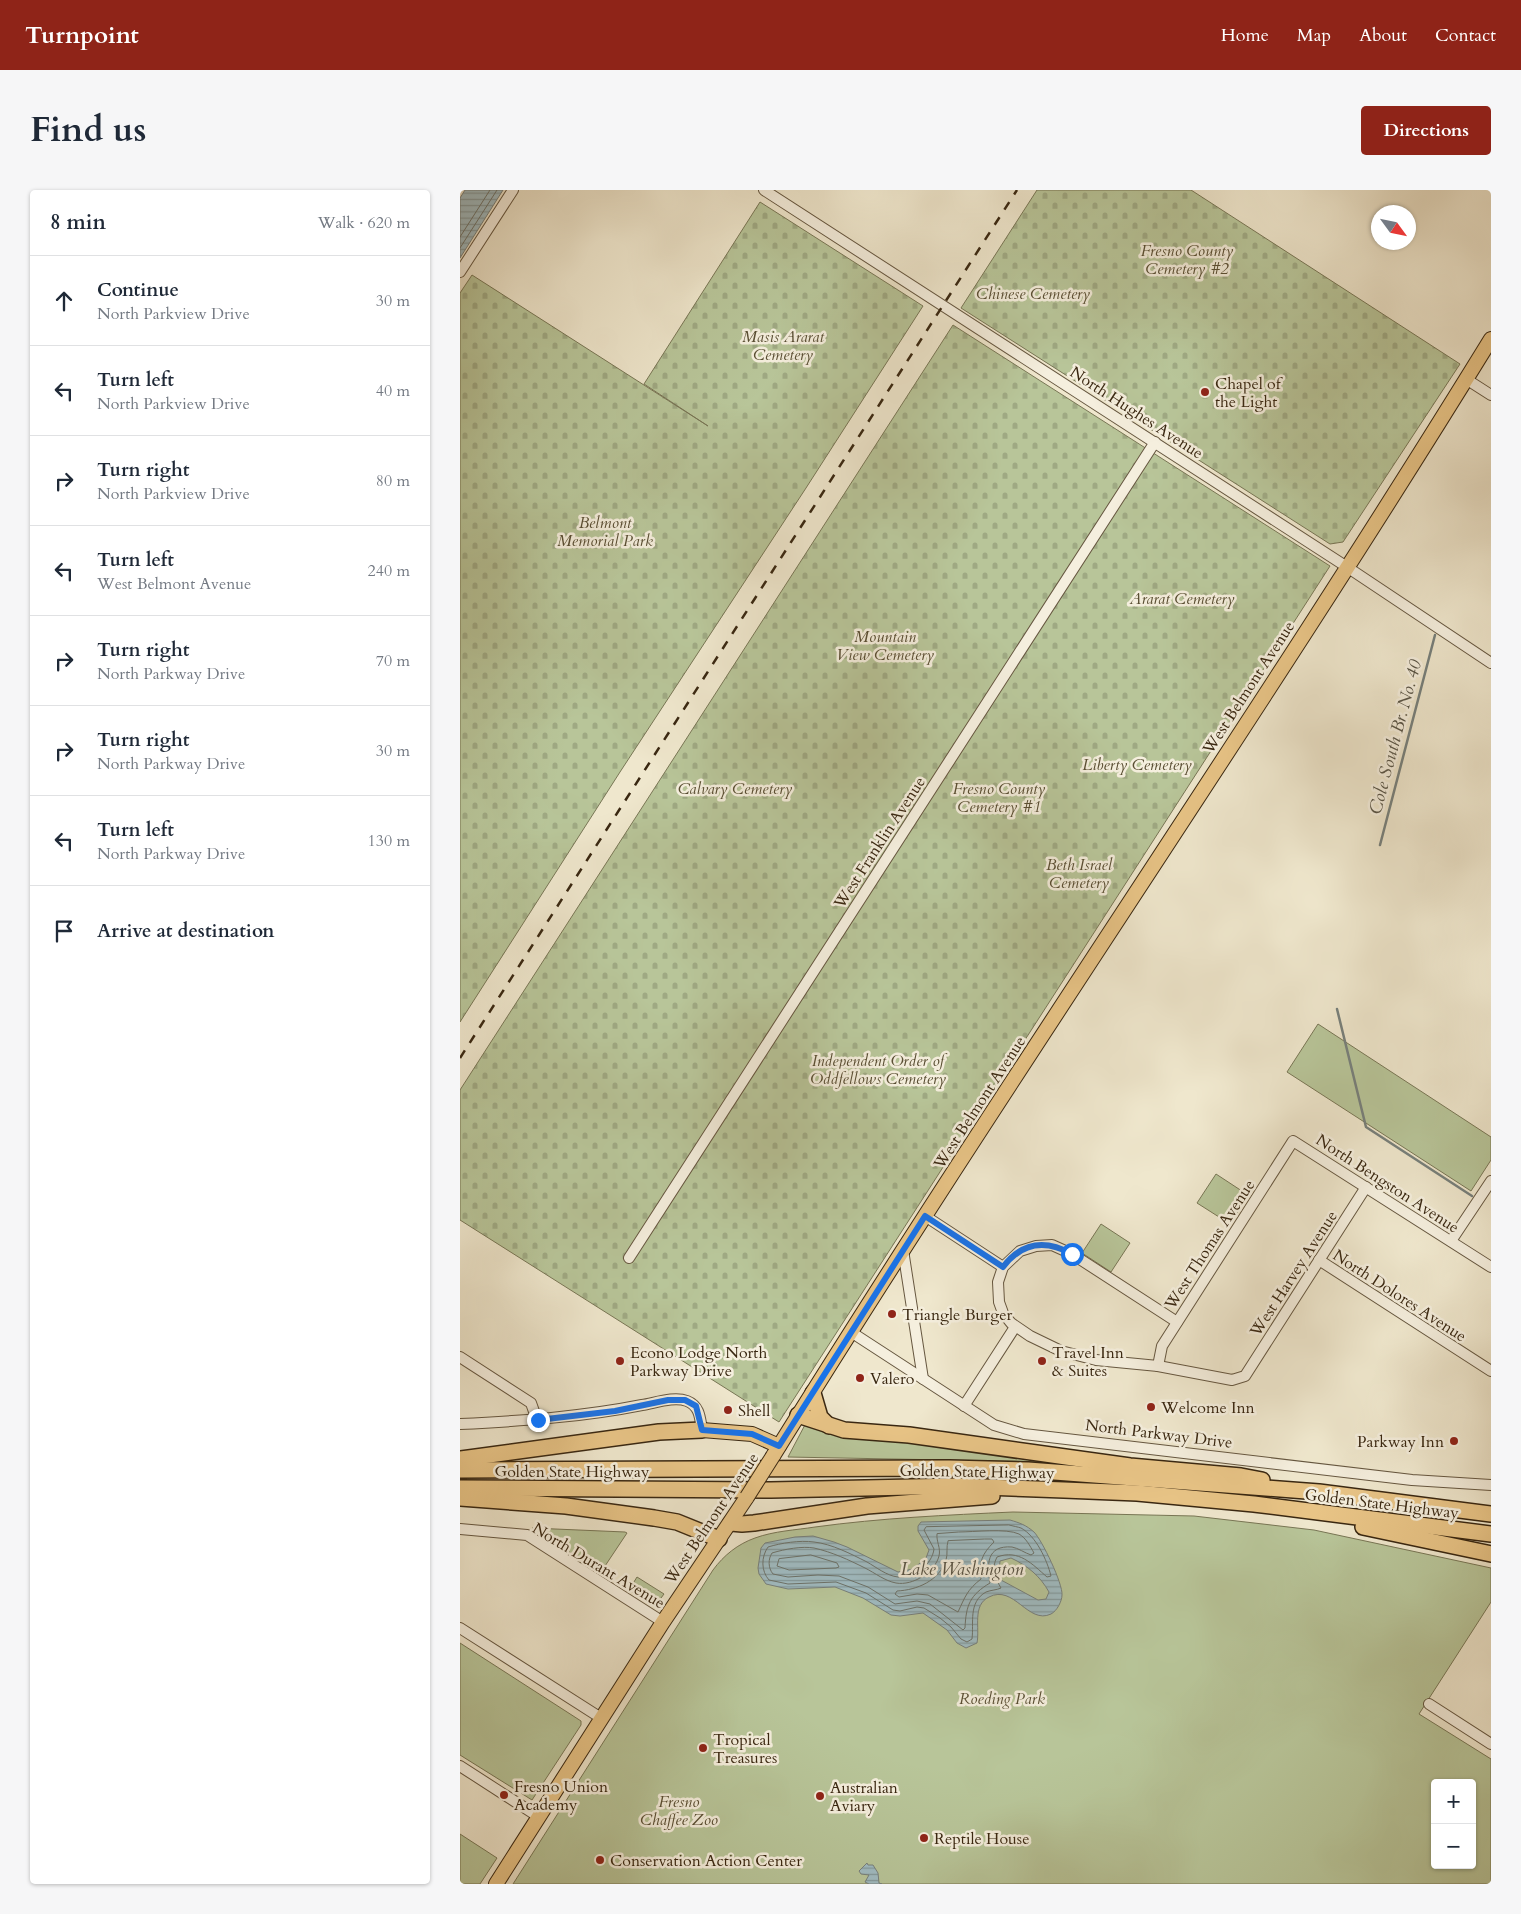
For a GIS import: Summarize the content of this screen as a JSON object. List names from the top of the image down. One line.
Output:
{"streets":{"highway":["Golden State Highway"],"main road":["West Belmont Avenue"],"street":["North Hughes Avenue","West Franklin Avenue","North Bengston Avenue","West Thomas Avenue","West Harvey Avenue","North Dolores Avenue","North Parkway Drive","North Durant Avenue"]},"crossings":[["North Hughes Avenue","West Belmont Avenue"],["North Hughes Avenue","West Franklin Avenue"],["West Belmont Avenue","North Parkway Drive"],["West Belmont Avenue","North Durant Avenue"],["North Bengston Avenue","West Thomas Avenue"],["North Bengston Avenue","West Harvey Avenue"],["West Thomas Avenue","West Harvey Avenue"],["West Harvey Avenue","North Dolores Avenue"]],"water":["Cole South Br. No. 40","Lake Washington"],"parks":["Fresno County Cemetery #2","Chinese Cemetery","Masis Ararat Cemetery","Belmont Memorial Park","Ararat Cemetery","Mountain View Cemetery","Liberty Cemetery","Calvary Cemetery","Fresno County Cemetery #1","Beth Israel Cemetery","Independent Order of Oddfellows Cemetery","Roeding Park","Fresno Chaffee Zoo"],"places":["Chapel of the Light","Triangle Burger","Econo Lodge North Parkway Drive","Travel Inn & Suites","Valero","Welcome Inn","Shell","Parkway Inn","Tropical Treasures","Fresno Union Academy","Australian Aviary","Reptile House","Conservation Action Center"],"north":"bottom right","page":{"header":"Turnpoint","nav":["Home","Map","About","Contact"],"title":"Find us","buttons":"Directions","heading":["8 min","Walk · 620 m"],"list":[["Continue","North Parkview Drive","30 m"],["Turn left","North Parkview Drive","40 m"],["Turn right","North Parkview Drive","80 m"],["Turn left","West Belmont Avenue","240 m"],["Turn right","North Parkway Drive","70 m"],["Turn right","North Parkway Drive","30 m"],["Turn left","North Parkway Drive","130 m"],"Arrive at destination"],"map_buttons":["+","−"]}}
